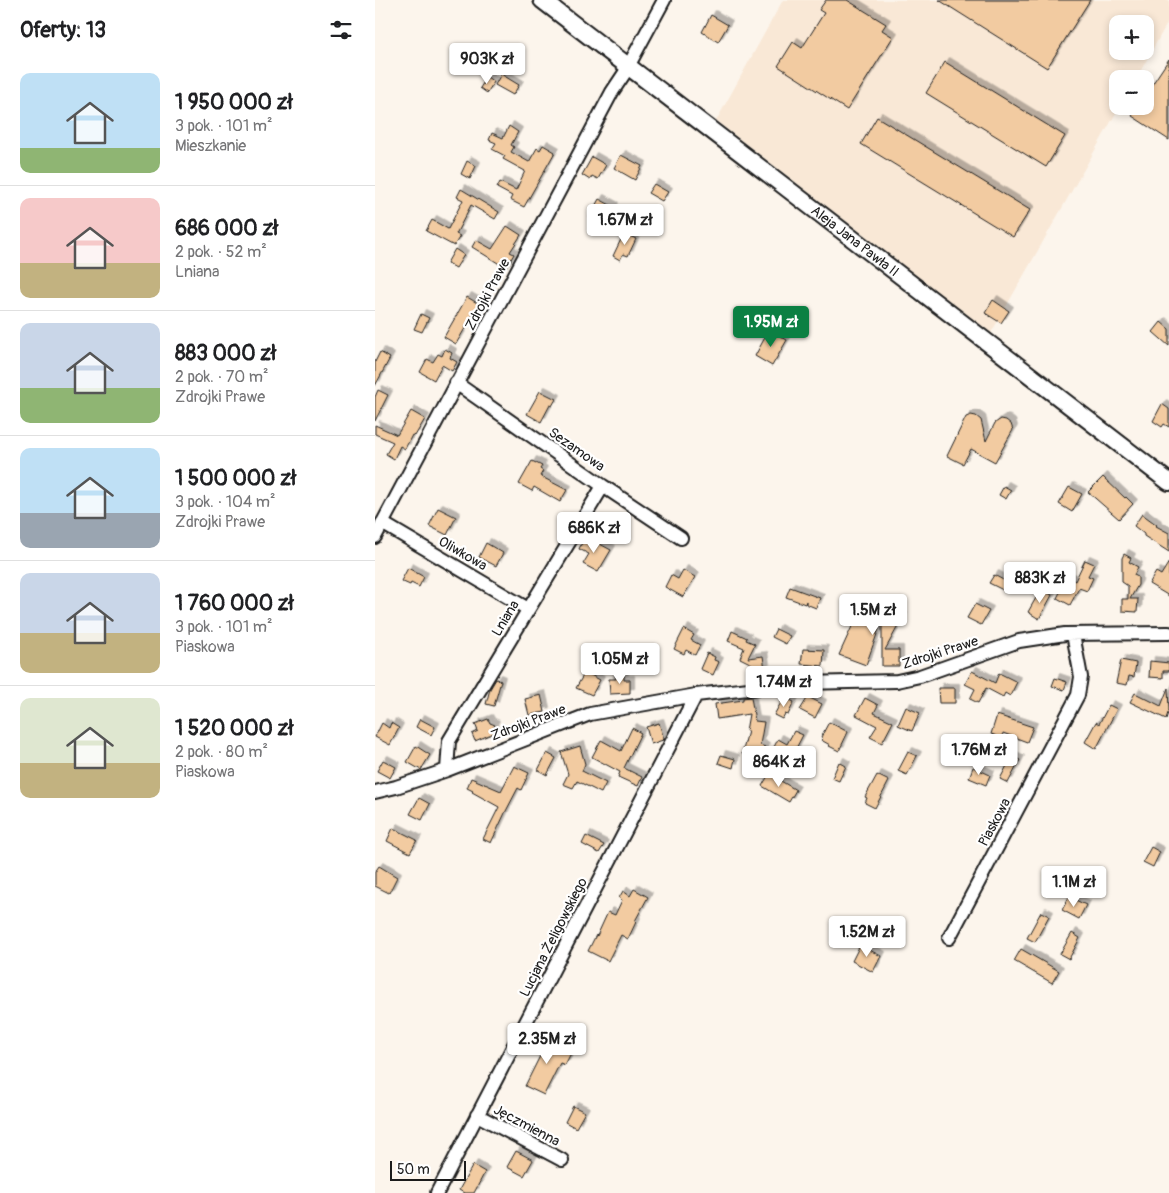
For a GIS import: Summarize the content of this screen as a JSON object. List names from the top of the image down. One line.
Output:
{"streets":{"main road":["Aleja Jana Pawła II"],"street":["Zdrojki Prawe","Sezamowa","Oliwkowa","Lniana","Piaskowa","Lucjana Żeligowskiego","Jęczmienna"]},"crossings":[["Aleja Jana Pawła II","Zdrojki Prawe"],["Zdrojki Prawe","Sezamowa"],["Zdrojki Prawe","Oliwkowa"],["Zdrojki Prawe","Lniana"],["Zdrojki Prawe","Piaskowa"],["Zdrojki Prawe","Lucjana Żeligowskiego"],["Sezamowa","Lniana"],["Oliwkowa","Lniana"],["Lucjana Żeligowskiego","Jęczmienna"]],"scale_bar":"50 m","page":{"heading":"Oferty: 13","map_buttons":["+","−"],"price":["903K zł","1.67M zł","1.95M zł","686K zł","883K zł","1.5M zł","1.05M zł","1.74M zł","1.76M zł","864K zł","1.1M zł","1.52M zł","2.35M zł"],"list":[{"name":"1 950 000 zł","note":"3 pok. · 101 m² · Mieszkanie"},{"name":"686 000 zł","note":"2 pok. · 52 m² · Lniana"},{"name":"883 000 zł","note":"2 pok. · 70 m² · Zdrojki Prawe"},{"name":"1 500 000 zł","note":"3 pok. · 104 m² · Zdrojki Prawe"},{"name":"1 760 000 zł","note":"3 pok. · 101 m² · Piaskowa"},{"name":"1 520 000 zł","note":"2 pok. · 80 m² · Piaskowa"}],"scale":"50 m"}}
